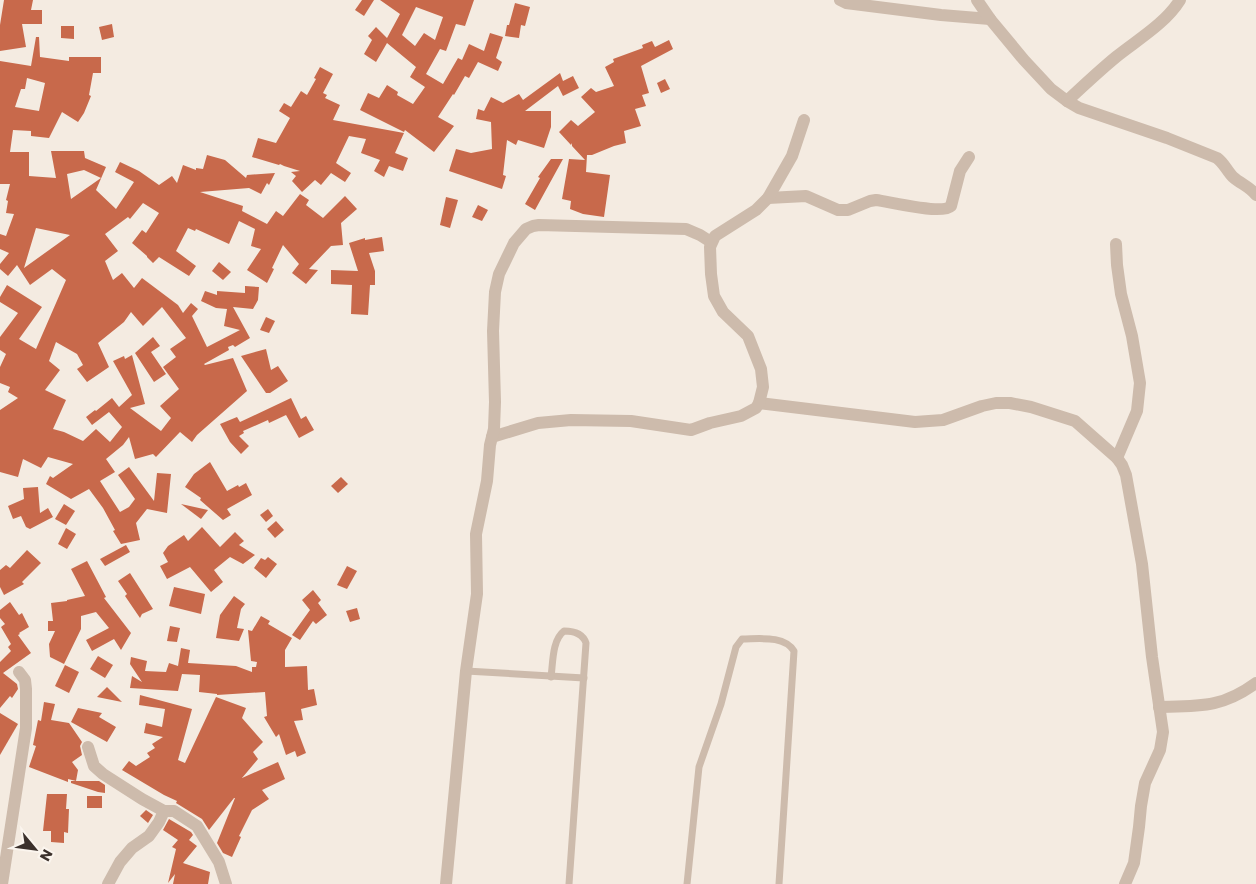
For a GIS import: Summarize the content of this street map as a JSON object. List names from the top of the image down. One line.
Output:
{"north":"bottom right"}
